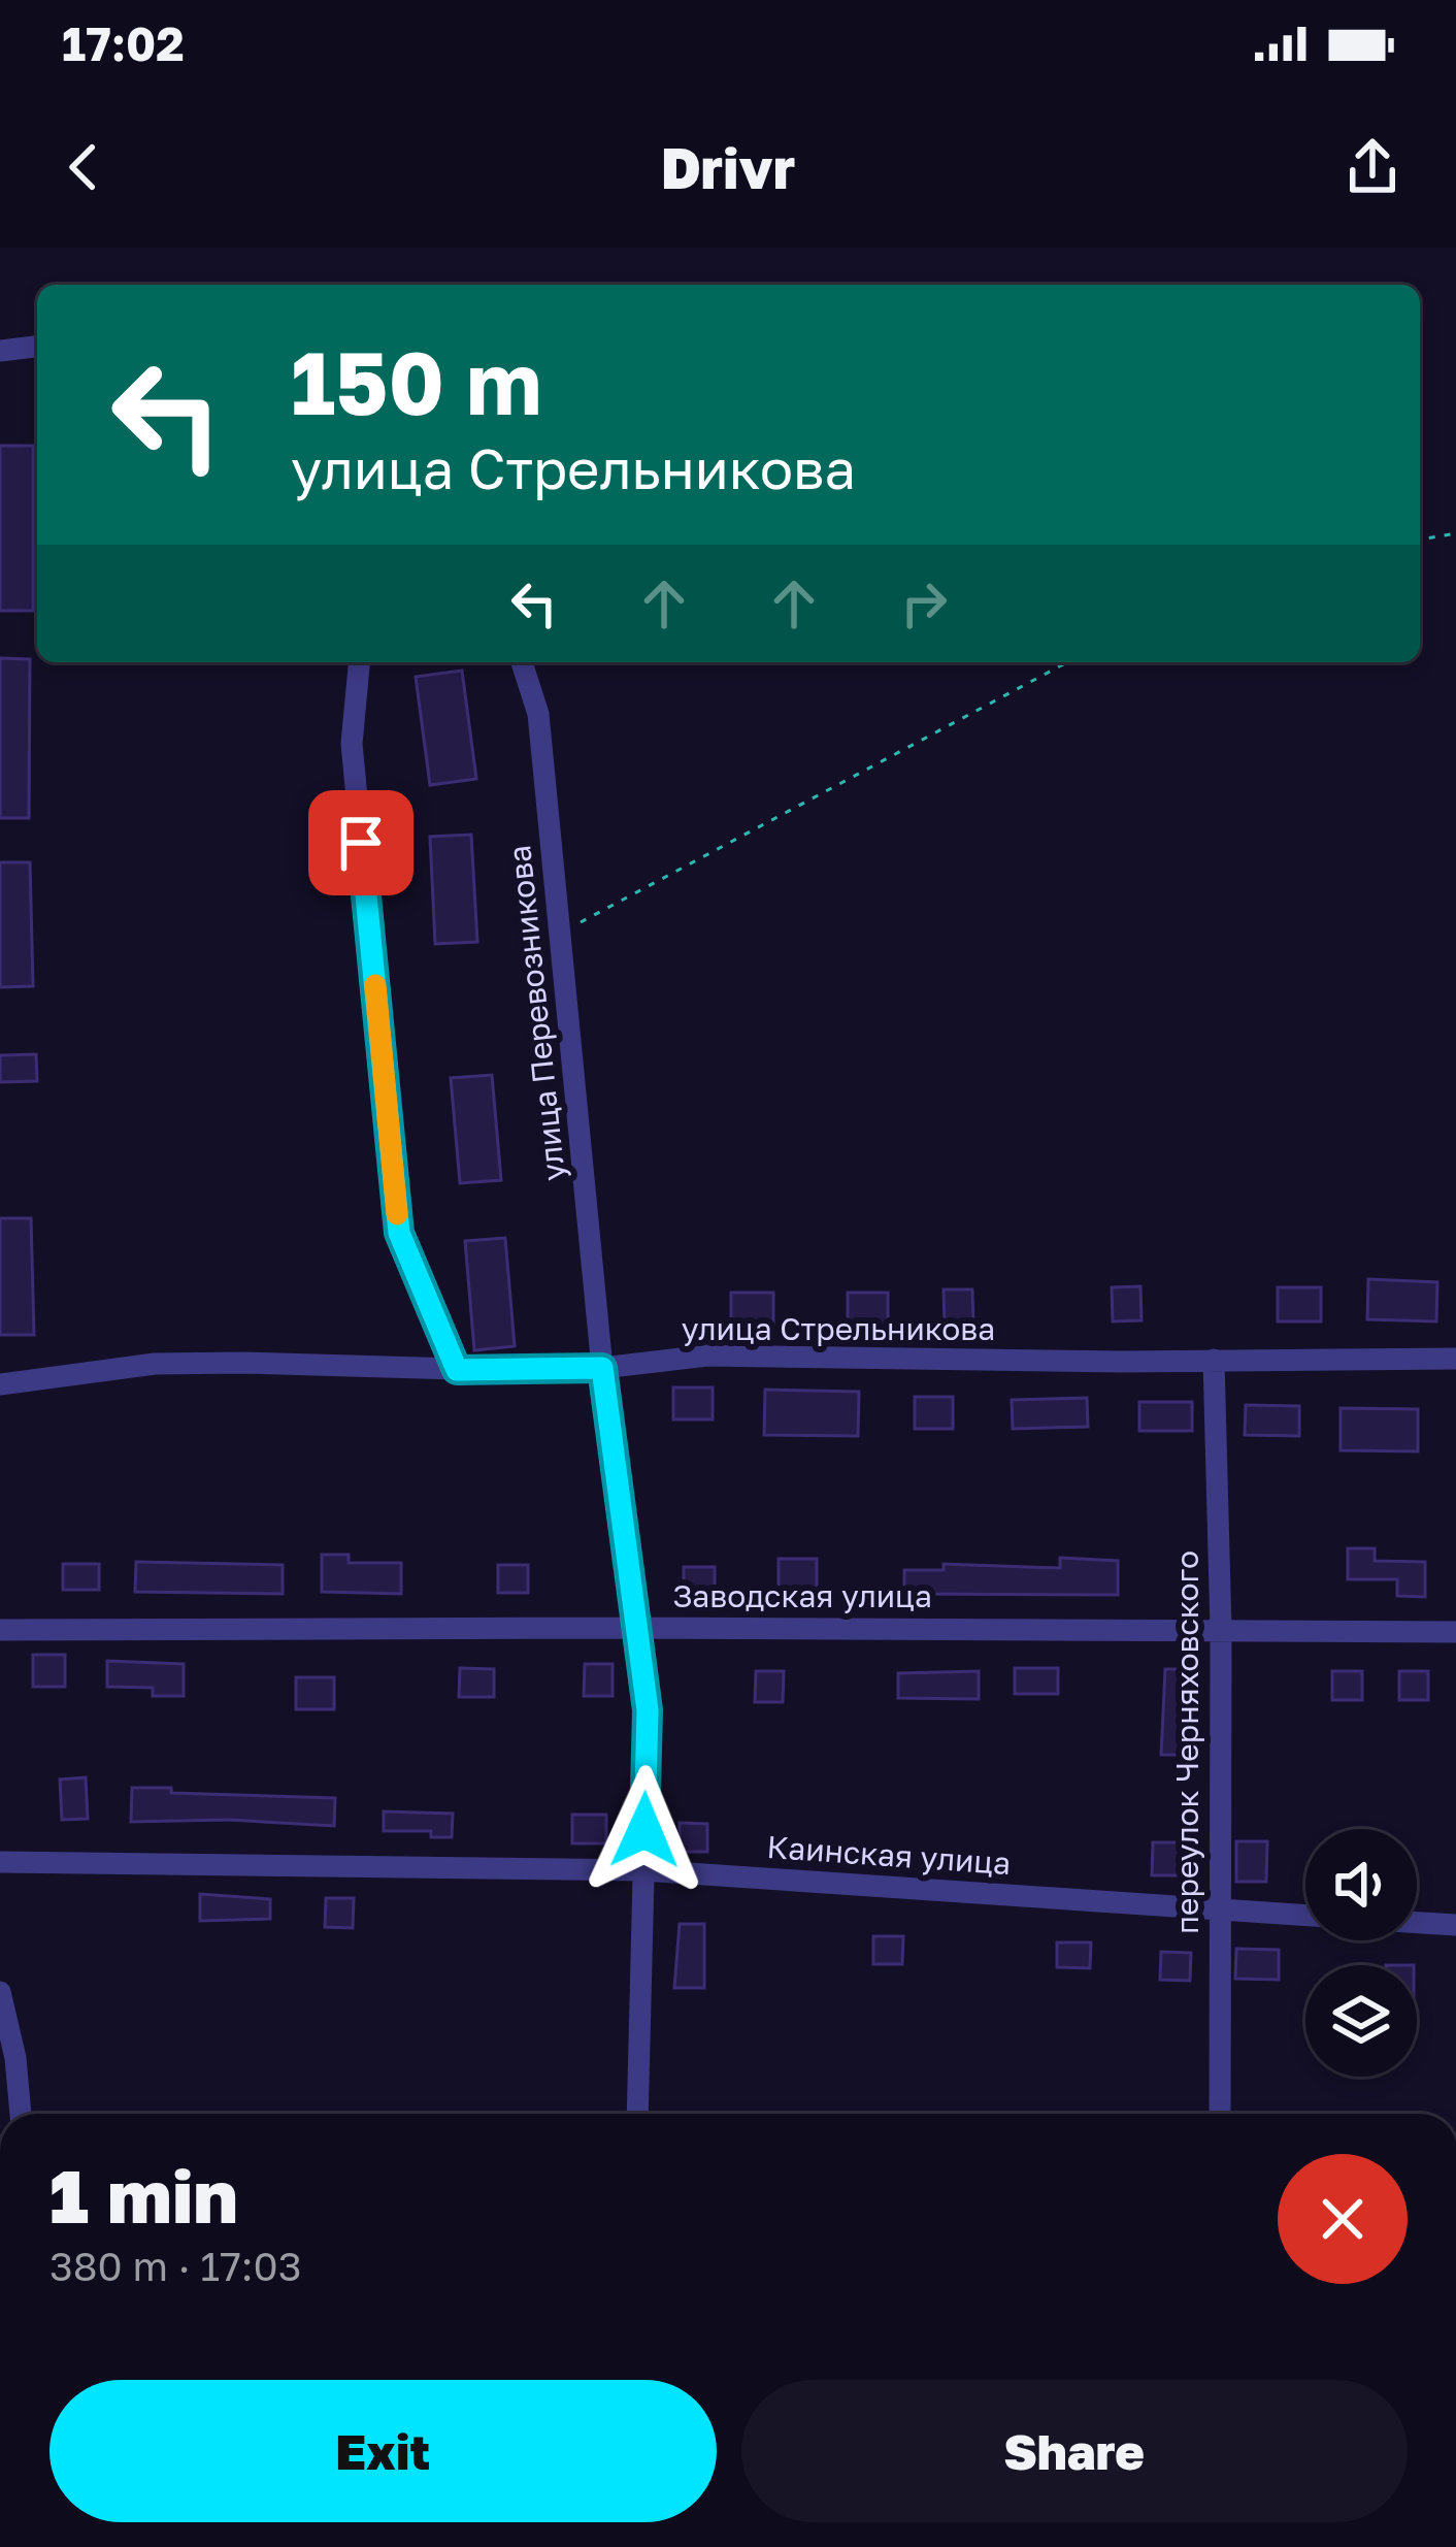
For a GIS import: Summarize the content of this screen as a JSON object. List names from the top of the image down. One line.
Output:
{"streets":{"street":["улица Перевозникова","улица Стрельникова","Заводская улица","переулок Черняховского","Каинская улица"]},"crossings":[["улица Перевозникова","улица Стрельникова"],["улица Перевозникова","Заводская улица"],["улица Перевозникова","Каинская улица"],["улица Стрельникова","переулок Черняховского"],["Заводская улица","переулок Черняховского"],["переулок Черняховского","Каинская улица"]],"page":{"status":"17:02","header":"Drivr","turn":["150 m","улица Стрельникова"],"heading":["1 min","380 m · 17:03"],"buttons":["Exit","Share"]}}
